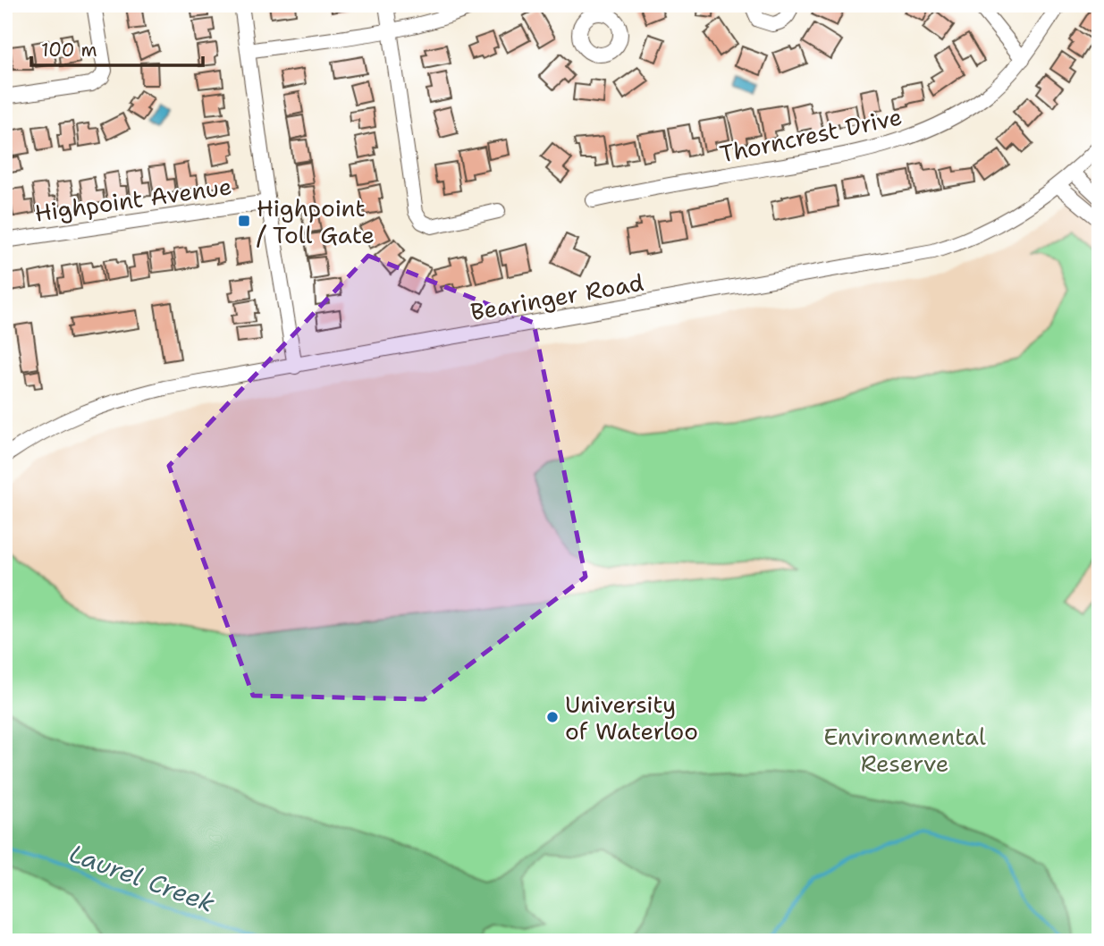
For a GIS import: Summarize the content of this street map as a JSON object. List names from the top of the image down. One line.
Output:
{"streets":{"street":["Thorncrest Drive","Highpoint Avenue","Bearinger Road"]},"water":["Laurel Creek"],"parks":["Environmental Reserve"],"places":{"transit":["Highpoint / Toll Gate"],"other":["University of Waterloo"]},"scale_bar":"100 m"}
